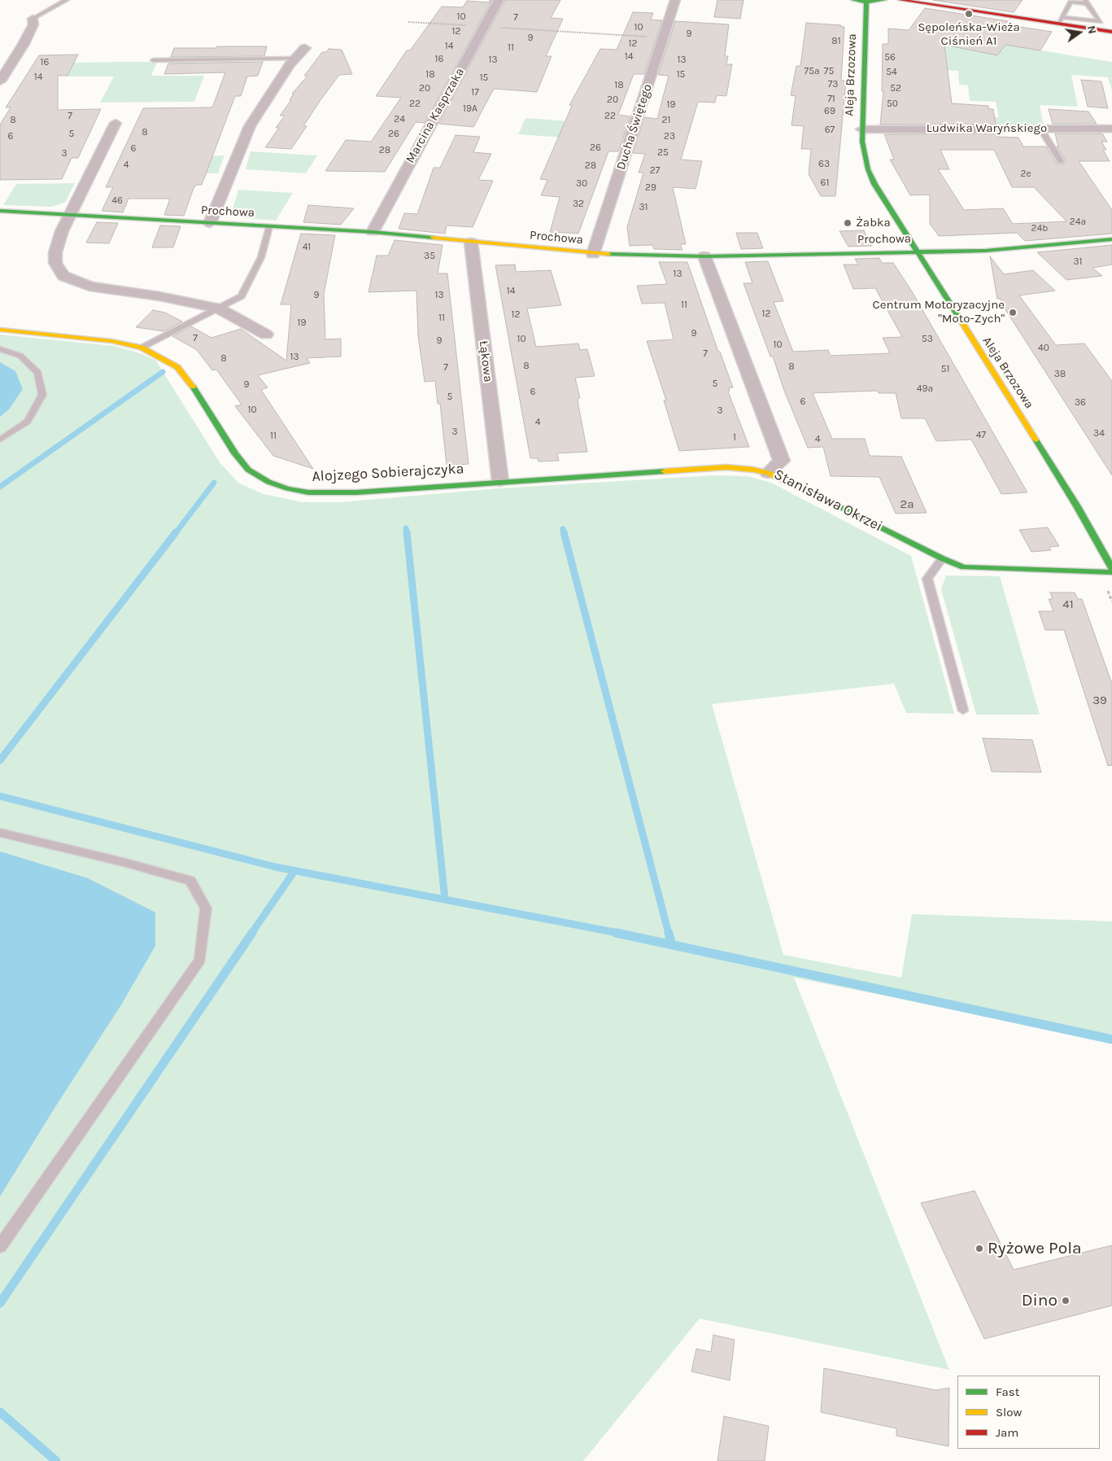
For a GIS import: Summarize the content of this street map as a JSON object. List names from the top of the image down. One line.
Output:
{"streets":{"street":["Aleja Brzozowa","Marcina Kasprzaka","Ducha Świętego","Ludwika Waryńskiego","Prochowa","Łąkowa","Alojzego Sobierajczyka","Stanisława Okrzei"]},"crossings":[["Aleja Brzozowa","Ludwika Waryńskiego"],["Aleja Brzozowa","Prochowa"],["Marcina Kasprzaka","Prochowa"],["Ducha Świętego","Prochowa"],["Prochowa","Łąkowa"],["Prochowa","Stanisława Okrzei"],["Łąkowa","Alojzego Sobierajczyka"],["Alojzego Sobierajczyka","Stanisława Okrzei"]],"places":["Sępoleńska-Wieża Ciśnień A1","Żabka","Centrum Motoryzacyjne \"Moto-Zych\"","Ryżowe Pola","Dino"],"house_numbers":["10","7","10","12","9","9","81","12","14","11","14","56","16","13","13","16","75a","75","54","18","15","14","15","73","18","20","52","17","71","20","22","50","19","19A","69","7","22","24","8","21","67","8","5","26","6","23","26","6","28","25","3","63","4","28","27","2e","61","30","29","46","32","31","24a","24b","41","35","31","13","14","9","13","11","12","12","11","19","9","7","10","53","9","10","40","7","13","8","8","8","7","51","38","5","9","49a","6","5","6","36","10","3","4","3","34","47","11","1","4","2a","41","39"],"legend":["Fast","Slow","Jam"],"north":"right"}
